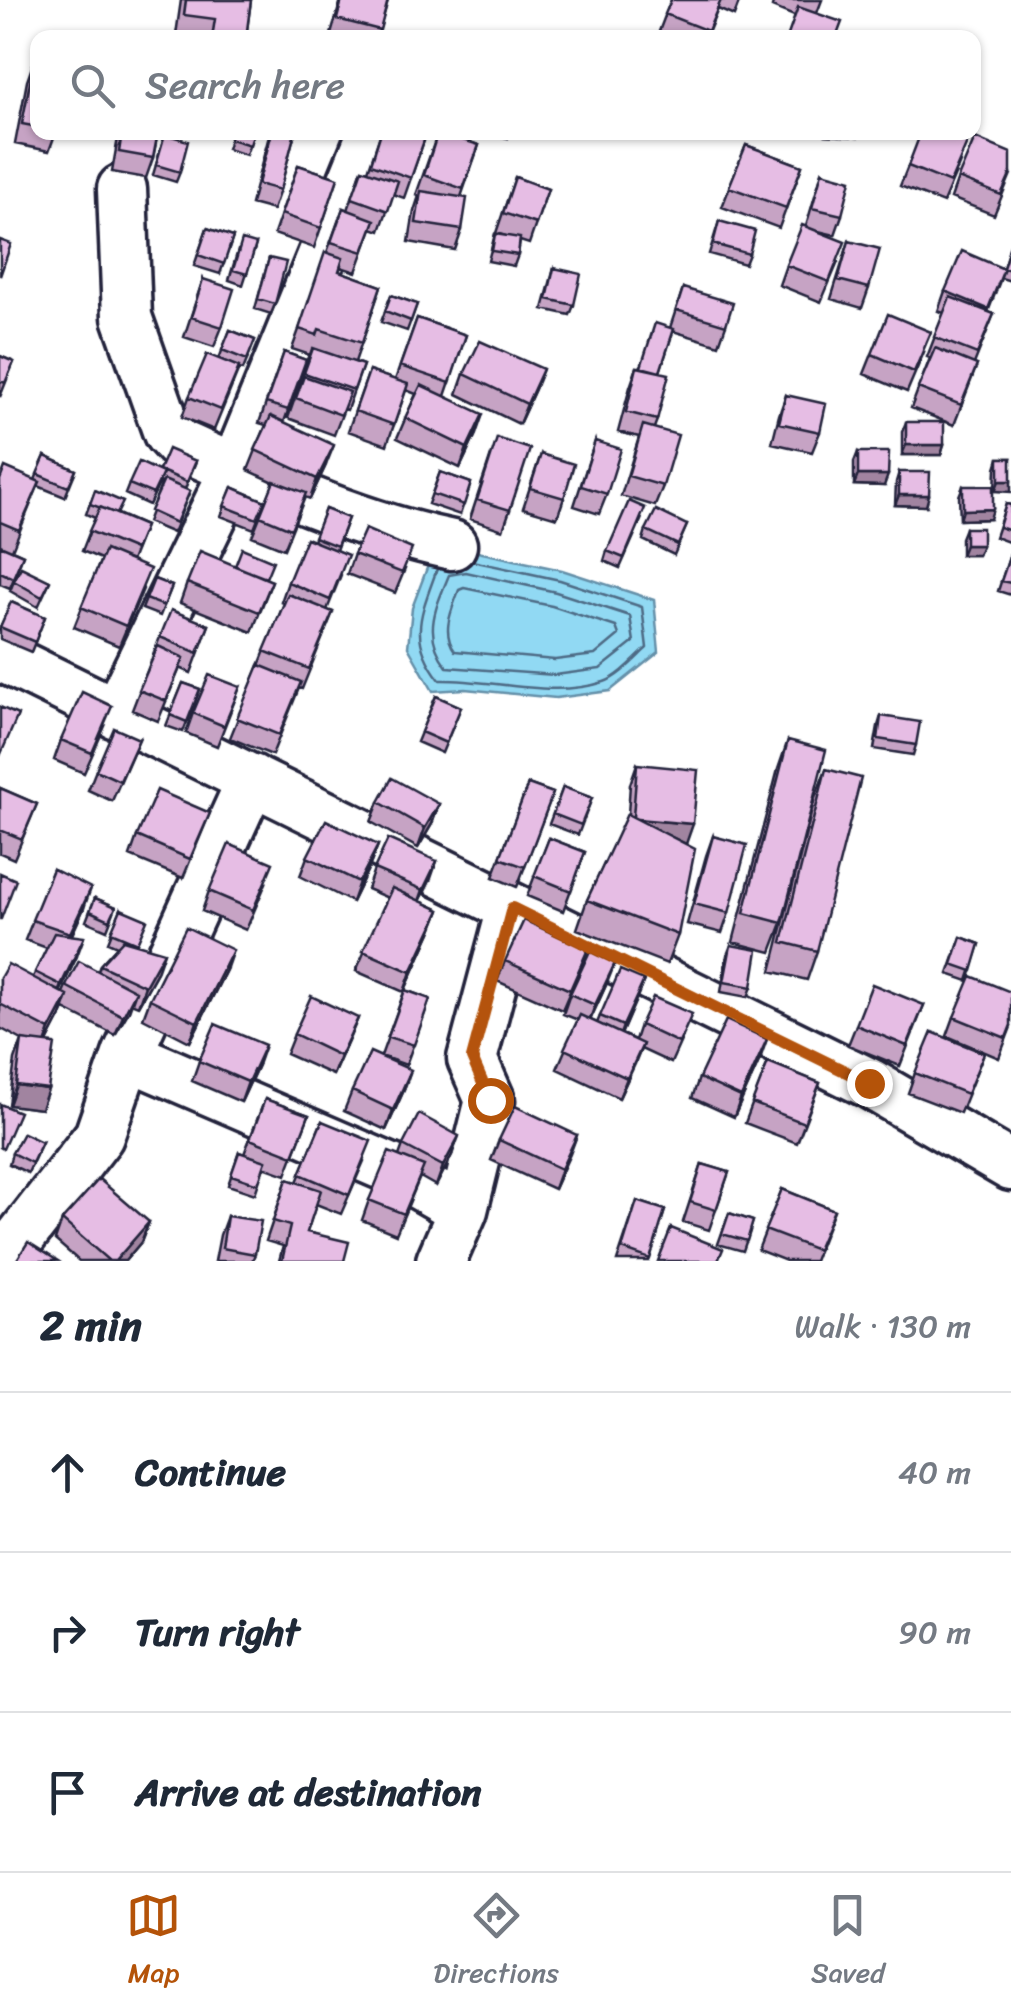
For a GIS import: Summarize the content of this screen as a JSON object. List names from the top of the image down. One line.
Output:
{"page":{"search":"Search here","heading":["2 min","Walk · 130 m"],"list":[["Continue","40 m"],["Turn right","90 m"],"Arrive at destination"],"nav":["Map","Directions","Saved"]}}
